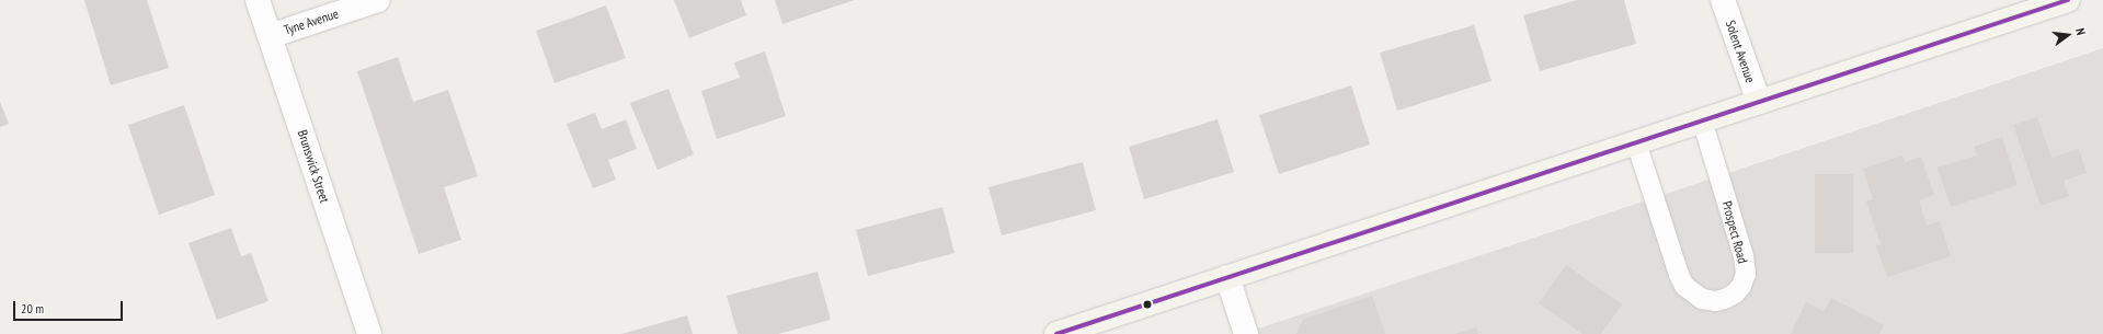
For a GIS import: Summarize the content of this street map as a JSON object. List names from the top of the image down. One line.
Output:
{"streets":{"street":["Tyne Avenue","Solent Avenue","Brunswick Street"],"lane":["Prospect Road"]},"crossings":[["Tyne Avenue","Brunswick Street"]],"scale_bar":"20 m","north":"right"}
